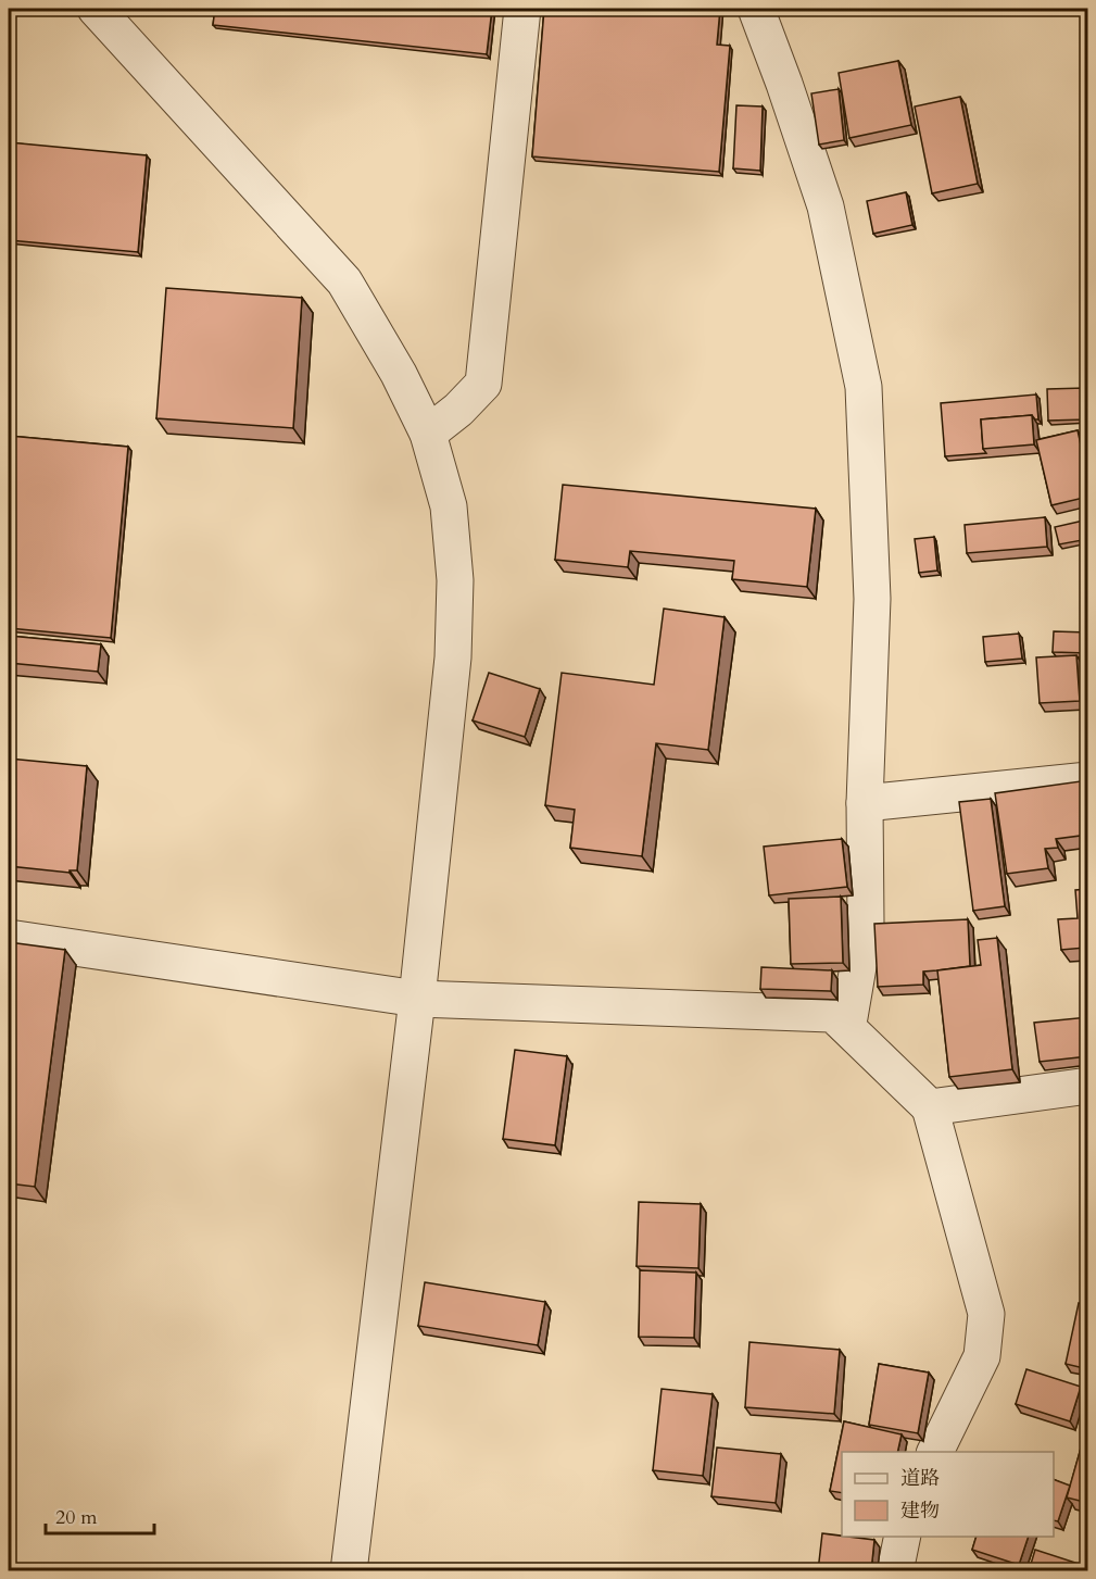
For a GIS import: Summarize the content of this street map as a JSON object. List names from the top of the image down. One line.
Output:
{"legend":["道路","建物"],"scale_bar":"20 m"}
